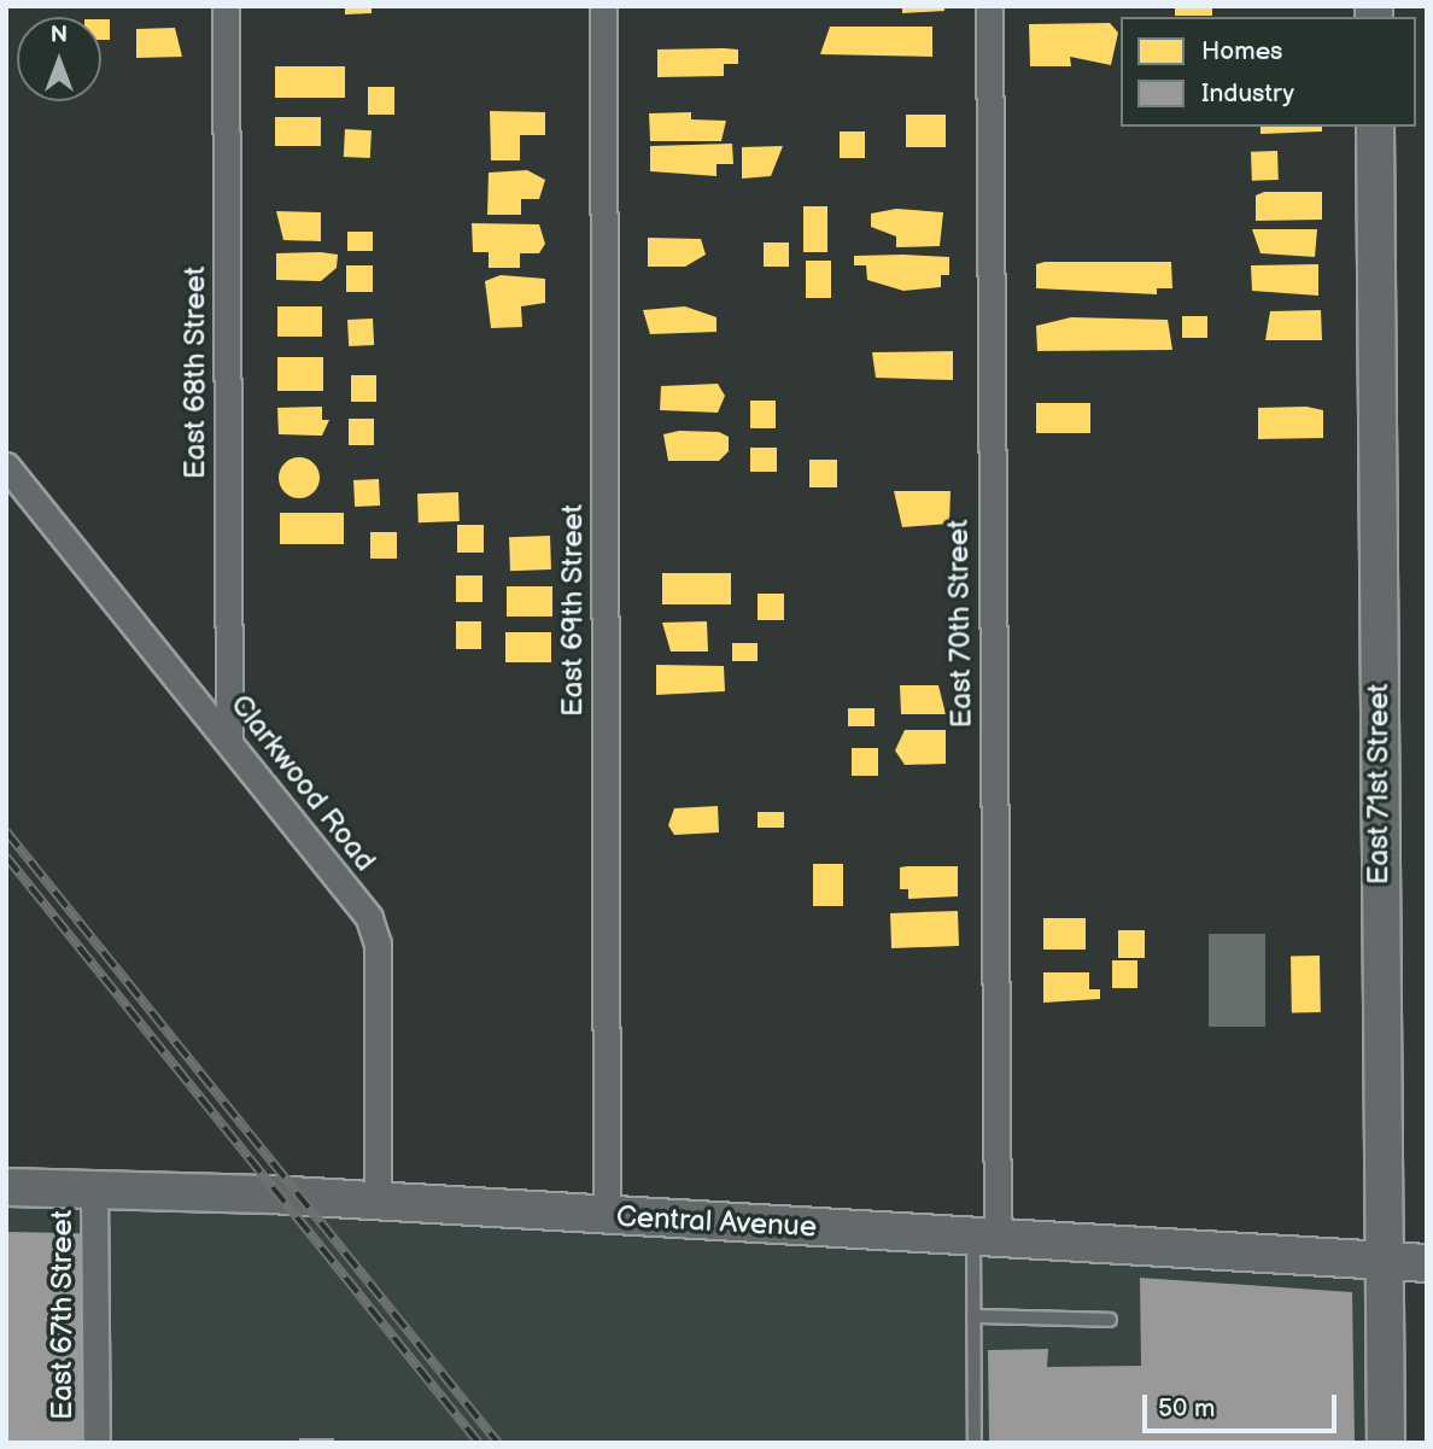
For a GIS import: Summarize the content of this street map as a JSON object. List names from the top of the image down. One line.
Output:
{"streets":{"street":["East 68th Street","East 69th Street","East 70th Street","Clarkwood Road","East 71st Street","Central Avenue","East 67th Street"]},"crossings":[["East 68th Street","Clarkwood Road"],["East 69th Street","Central Avenue"],["East 70th Street","Central Avenue"],["Clarkwood Road","Central Avenue"],["East 71st Street","Central Avenue"],["Central Avenue","East 67th Street"]],"legend":["Homes","Industry"],"scale_bar":"50 m","north":"top"}
